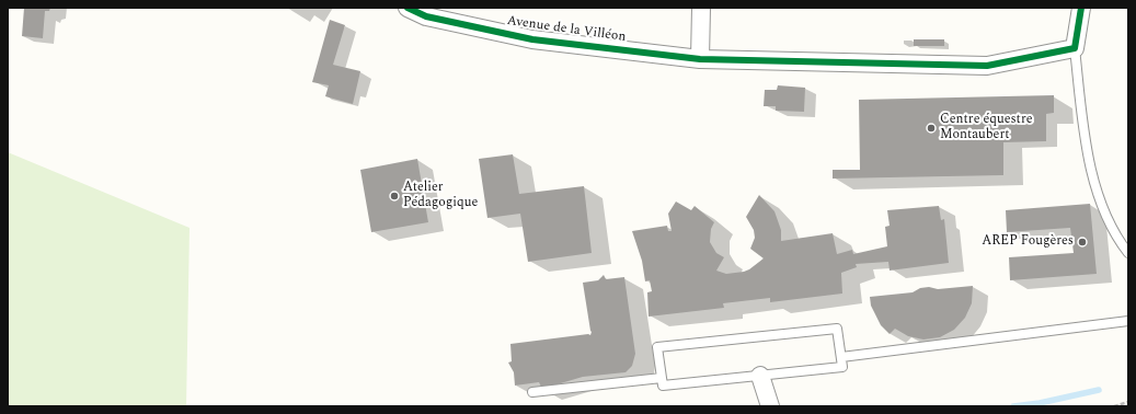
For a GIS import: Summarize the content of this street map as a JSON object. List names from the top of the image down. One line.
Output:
{"streets":{"street":["Avenue de la Villéon"]},"places":["Centre équestre Montaubert","Atelier Pédagogique","AREP Fougères"]}
